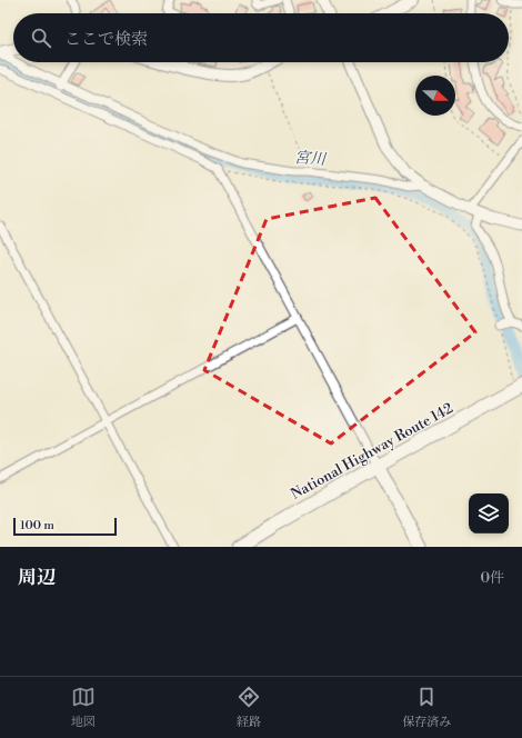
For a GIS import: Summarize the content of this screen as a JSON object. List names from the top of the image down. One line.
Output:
{"streets":{"highway":["National Highway Route 142"]},"water":["宮川"],"scale_bar":"100 m","north":"right","page":{"search":"ここで検索","scale":"100 m","heading":["周辺","0件"],"nav":["地図","経路","保存済み"]}}
